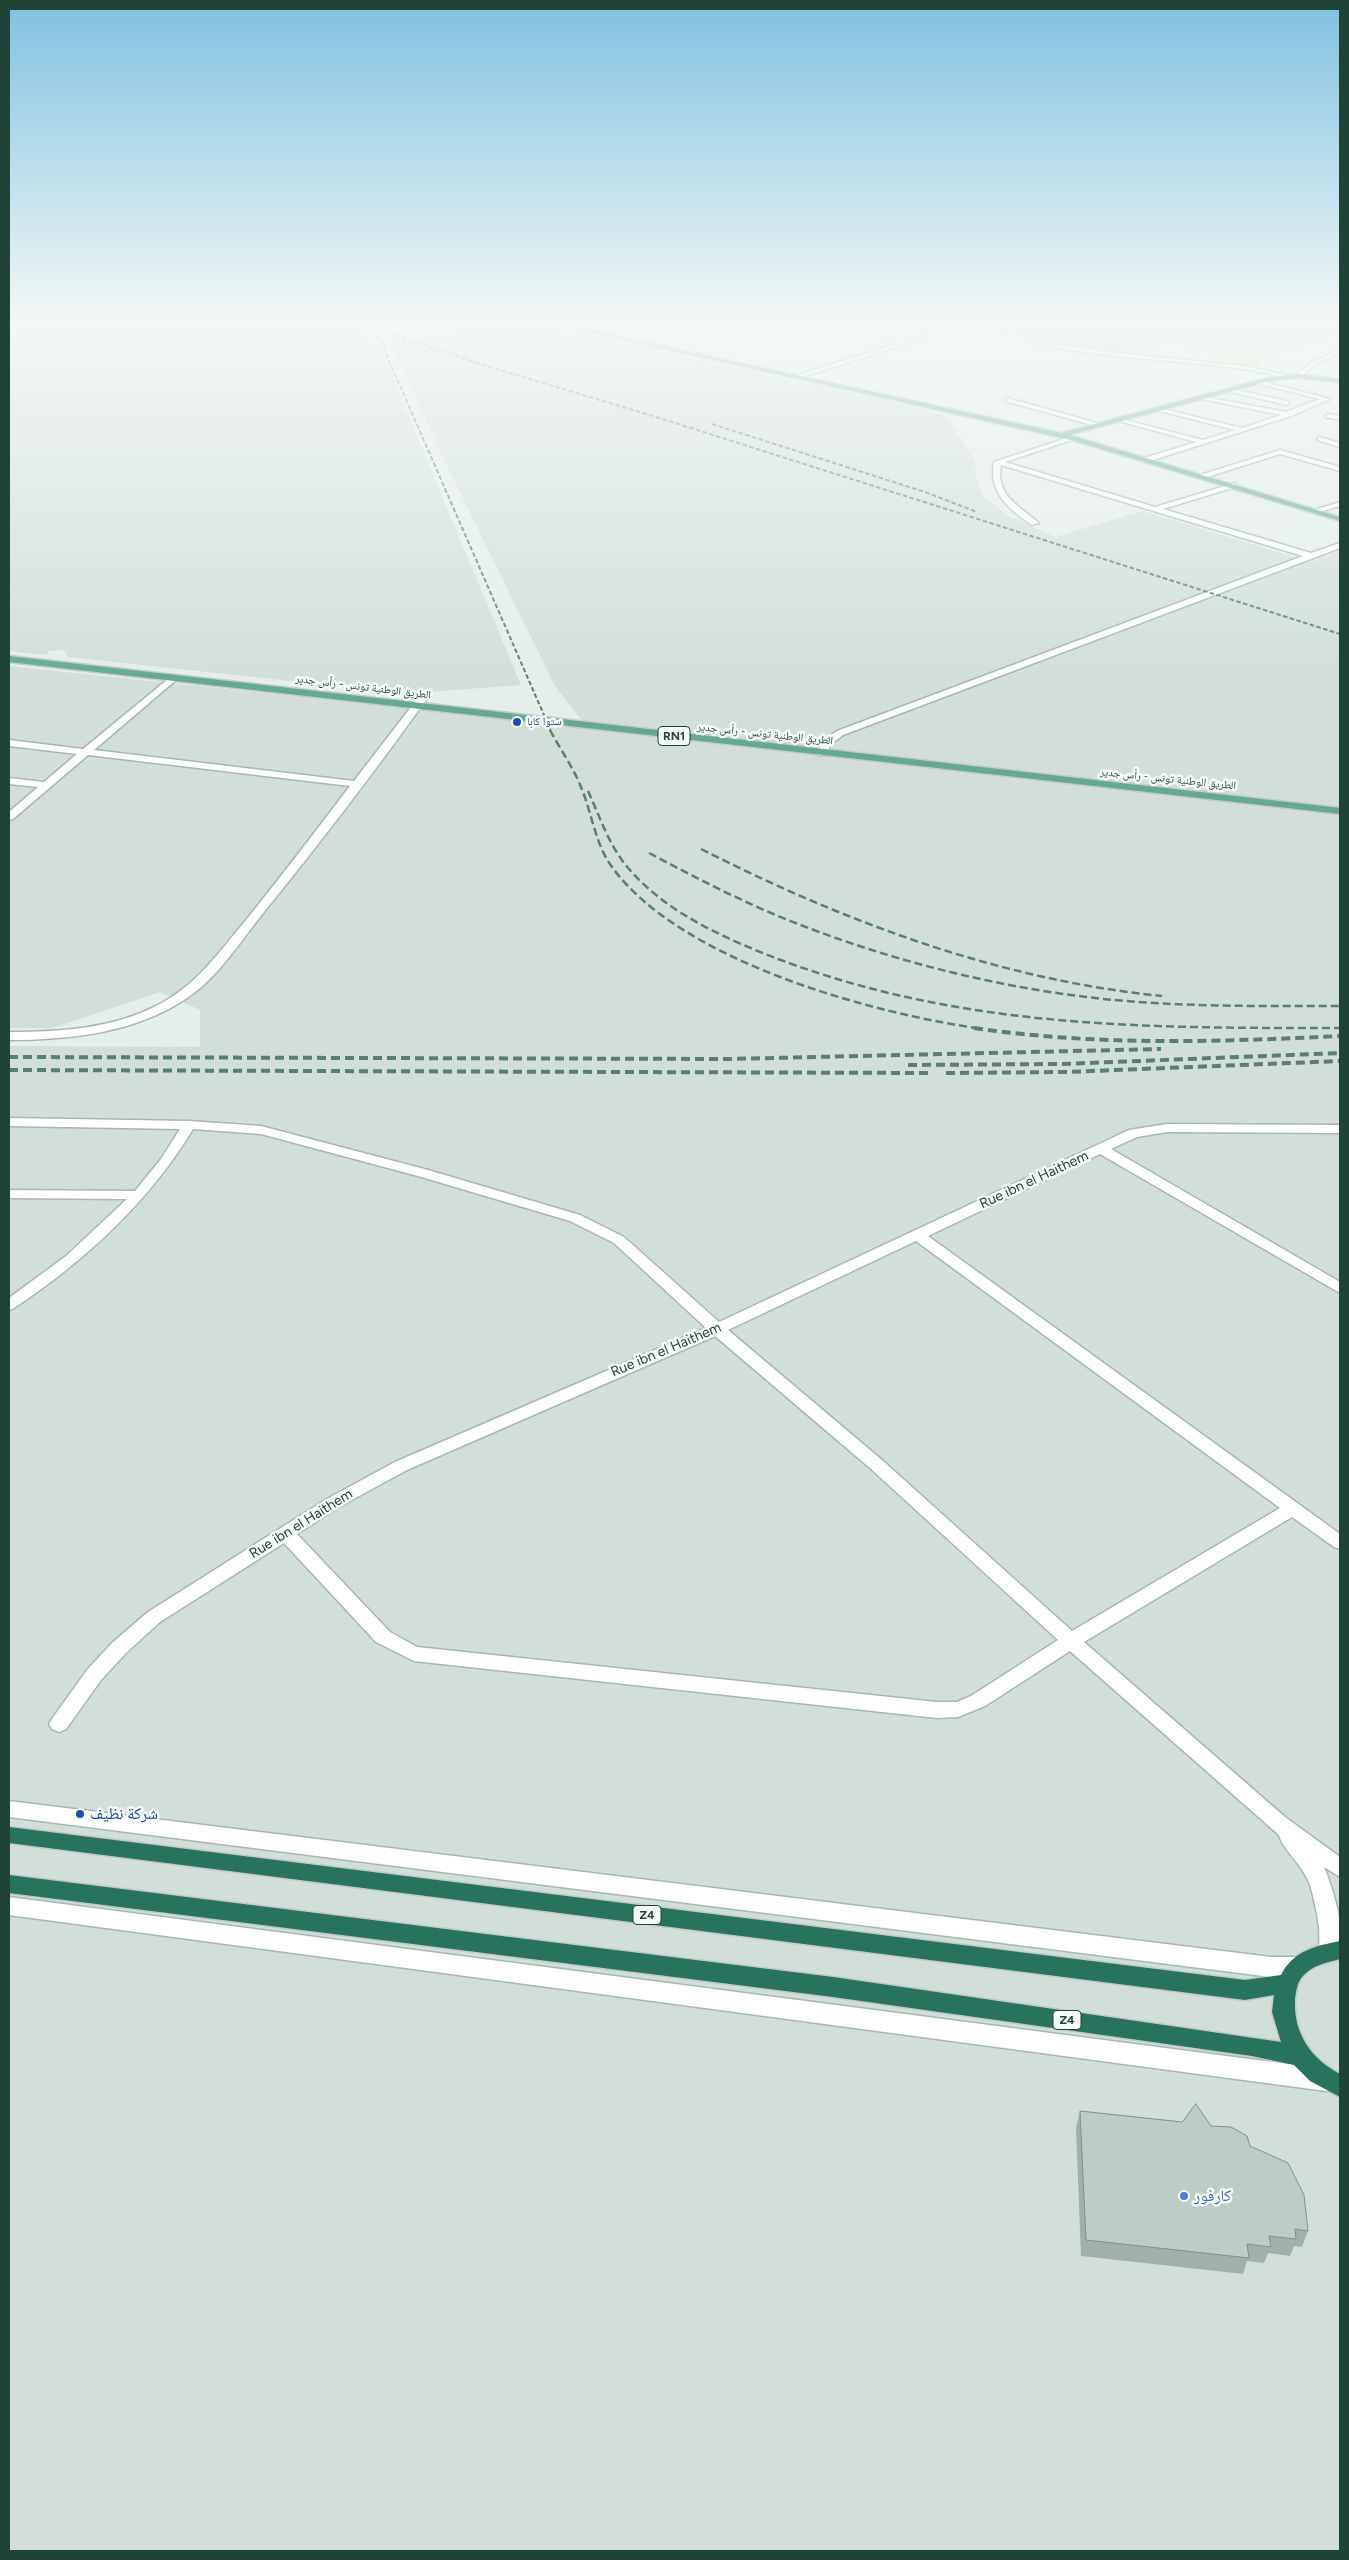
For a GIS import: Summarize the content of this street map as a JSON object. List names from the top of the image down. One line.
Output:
{"streets":{"highway":["Z4"],"main road":["الطريق الوطنية تونس - رأس جدير","RN1"],"street":["Rue ibn el Haithem"]},"places":["ستوا كابا","شركة نظيف","كارفور"]}
